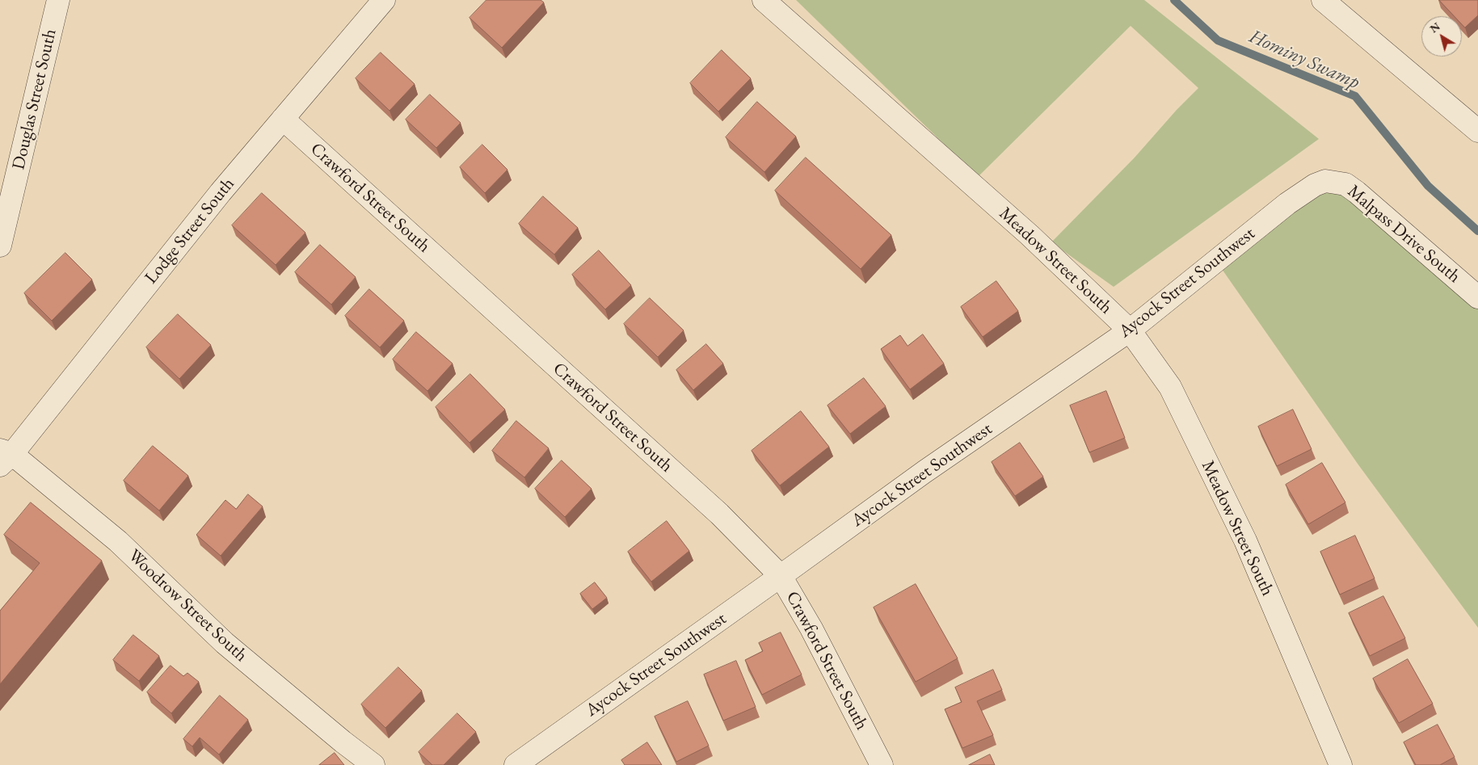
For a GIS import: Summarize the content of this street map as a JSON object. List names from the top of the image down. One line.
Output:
{"streets":{"street":["Douglas Street South","Crawford Street South","Lodge Street South","Malpass Drive South","Meadow Street South","Aycock Street Southwest","Woodrow Street South"]},"crossings":[["Crawford Street South","Lodge Street South"],["Crawford Street South","Aycock Street Southwest"],["Lodge Street South","Woodrow Street South"],["Malpass Drive South","Aycock Street Southwest"],["Meadow Street South","Aycock Street Southwest"]],"water":["Hominy Swamp"],"north":"top left"}
